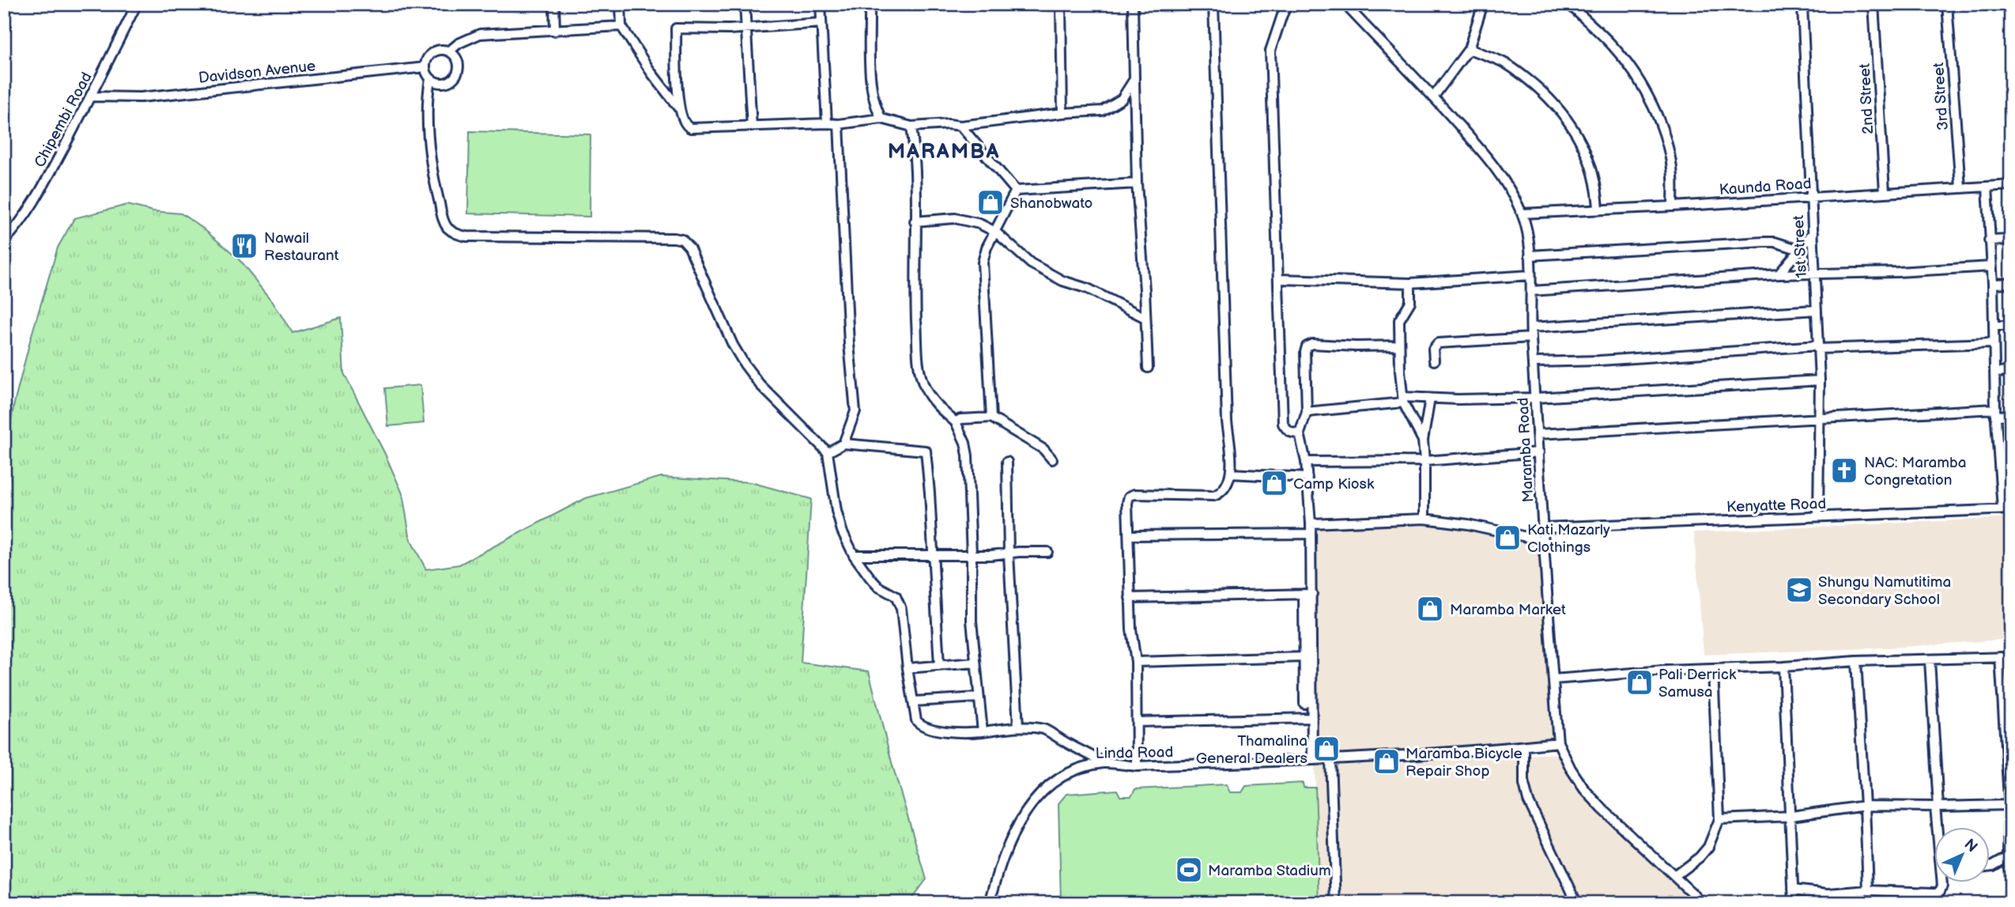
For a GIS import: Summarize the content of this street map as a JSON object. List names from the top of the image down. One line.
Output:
{"streets":{"street":["Davidson Avenue","3rd Street","2nd Street","Chipembi Road","Kaunda Road","1st Street","Maramba Road","Kenyatte Road","Linda Road"]},"crossings":[["Davidson Avenue","Chipembi Road"],["3rd Street","Kaunda Road"],["2nd Street","Kaunda Road"],["Kaunda Road","1st Street"],["Kaunda Road","Maramba Road"],["1st Street","Kenyatte Road"],["Maramba Road","Kenyatte Road"],["Maramba Road","Linda Road"]],"districts":["MARAMBA"],"places":{"shop":["Shanobwato","Camp Kiosk","Kati Mazarly Clothings","Maramba Market","Pali Derrick Samusa","Thamalina General Dealers","Maramba Bicycle Repair Shop"],"restaurant":["Nawail Restaurant"],"church":["NAC: Maramba Congretation"],"school or university":["Shungu Namutitima Secondary School"],"sports":["Maramba Stadium"]},"north":"top right"}
